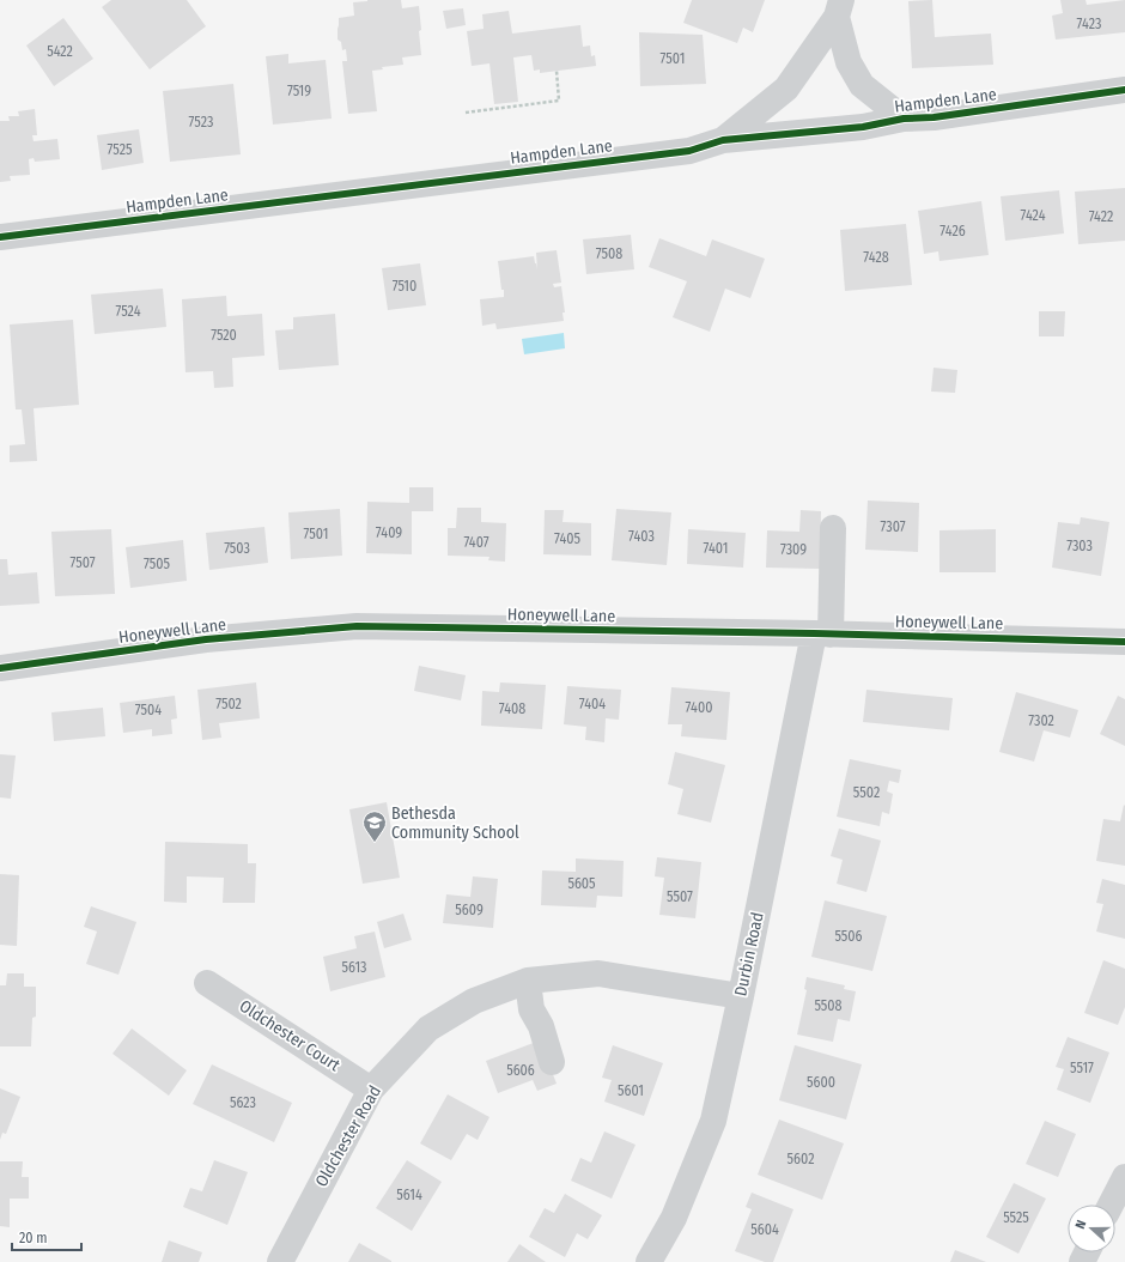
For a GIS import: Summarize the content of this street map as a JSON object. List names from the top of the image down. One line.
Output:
{"streets":{"street":["Hampden Lane","Honeywell Lane","Durbin Road","Oldchester Court","Oldchester Road"]},"crossings":[["Honeywell Lane","Durbin Road"],["Durbin Road","Oldchester Road"],["Oldchester Court","Oldchester Road"]],"places":{"school or university":["Bethesda Community School"]},"house_numbers":["7423","5422","7501","7519","7523","7525","7424","7422","7426","7508","7428","7510","7524","7520","7307","7409","7501","7403","7405","7407","7303","7503","7401","7309","7507","7505","7502","7404","7400","7408","7504","7302","5502","5605","5507","5609","5506","5613","5508","5517","5606","5600","5601","5623","5602","5614","5525","5604"],"scale_bar":"20 m","north":"left"}
